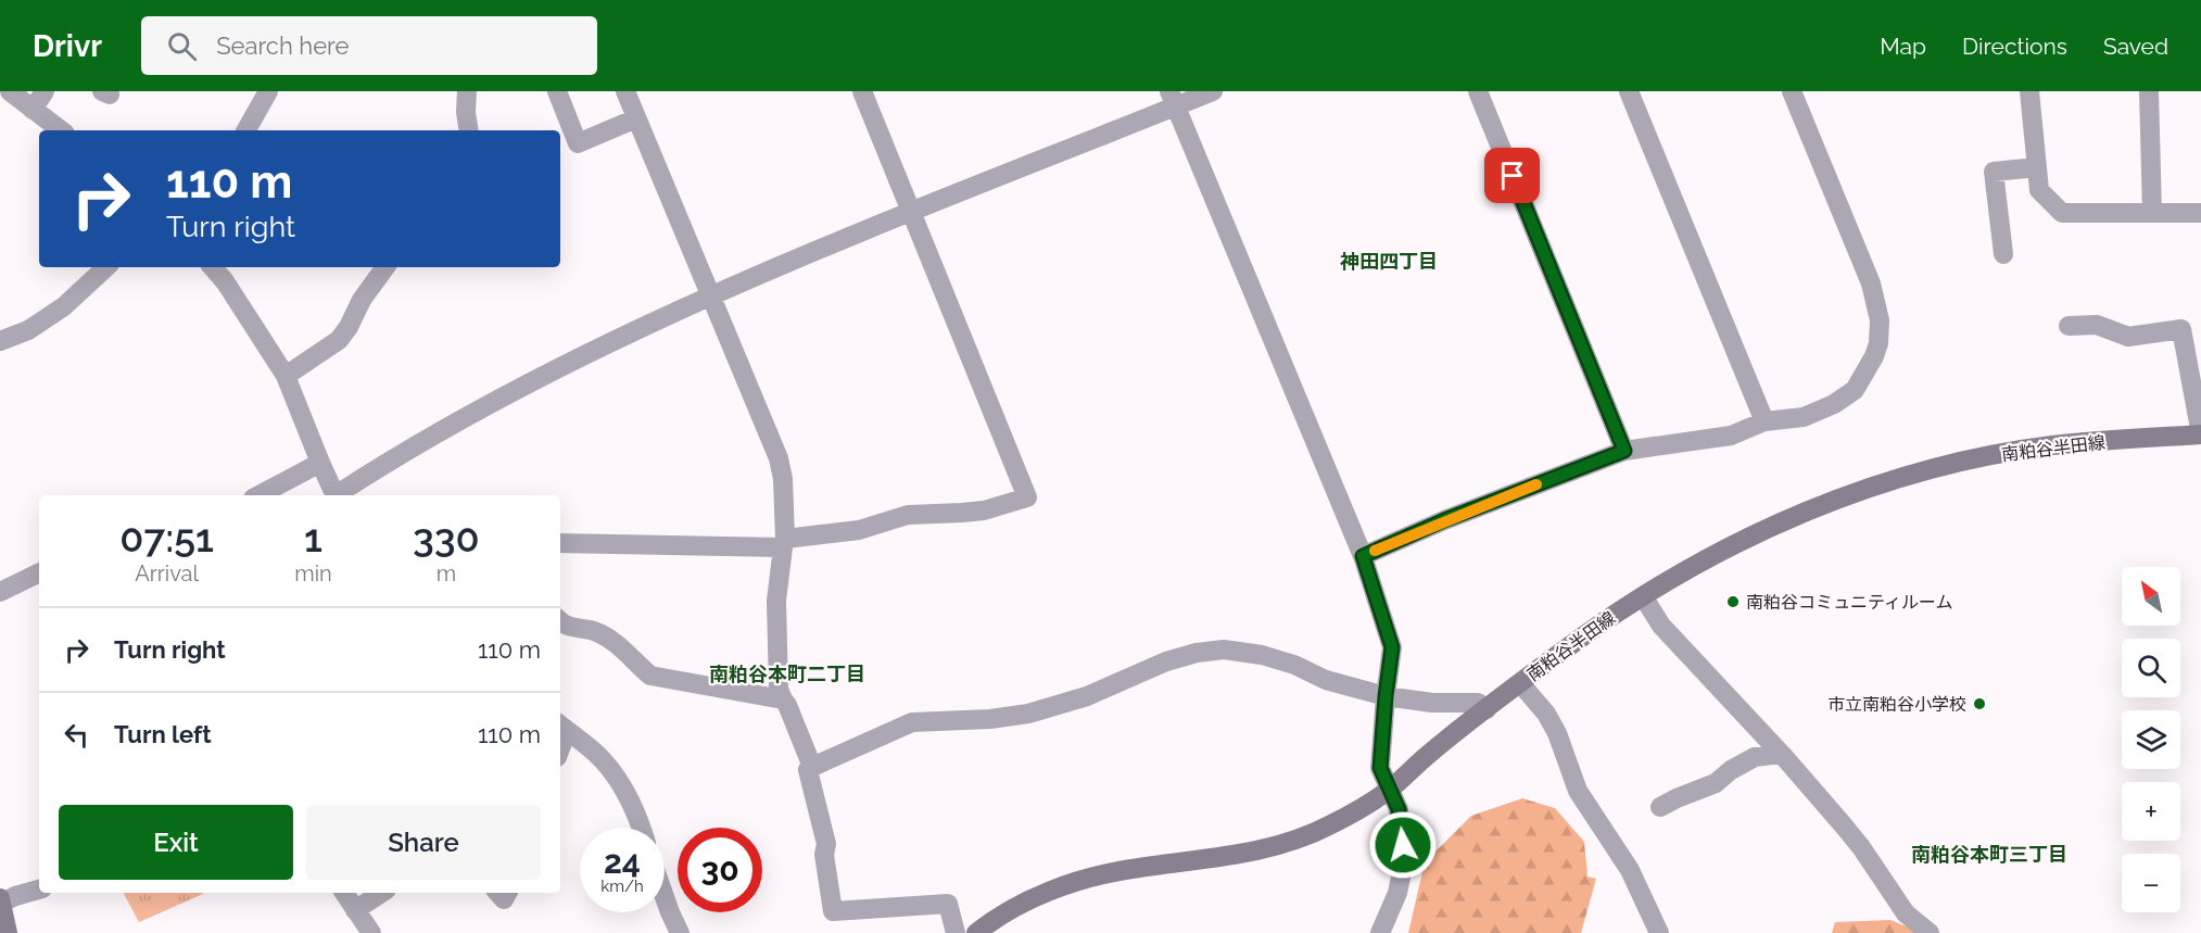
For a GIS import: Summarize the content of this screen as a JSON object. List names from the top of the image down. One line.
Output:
{"streets":{"main road":["南粕谷半田線"]},"districts":["神田四丁目","南粕谷本町二丁目","南粕谷本町三丁目"],"places":["南粕谷コミュニティルーム","市立南粕谷小学校"],"north":"top left","page":{"header":"Drivr","search":"Search here","nav":["Map","Directions","Saved"],"turn":["110 m","Turn right"],"eta":["07:51","Arrival","1","min","330","m"],"map_buttons":["+","−"],"list":[{"name":"Turn right","value":"110 m"},{"name":"Turn left","value":"110 m"}],"buttons":["Exit","Share"],"speed":"24 km/h","limit":"30"}}
